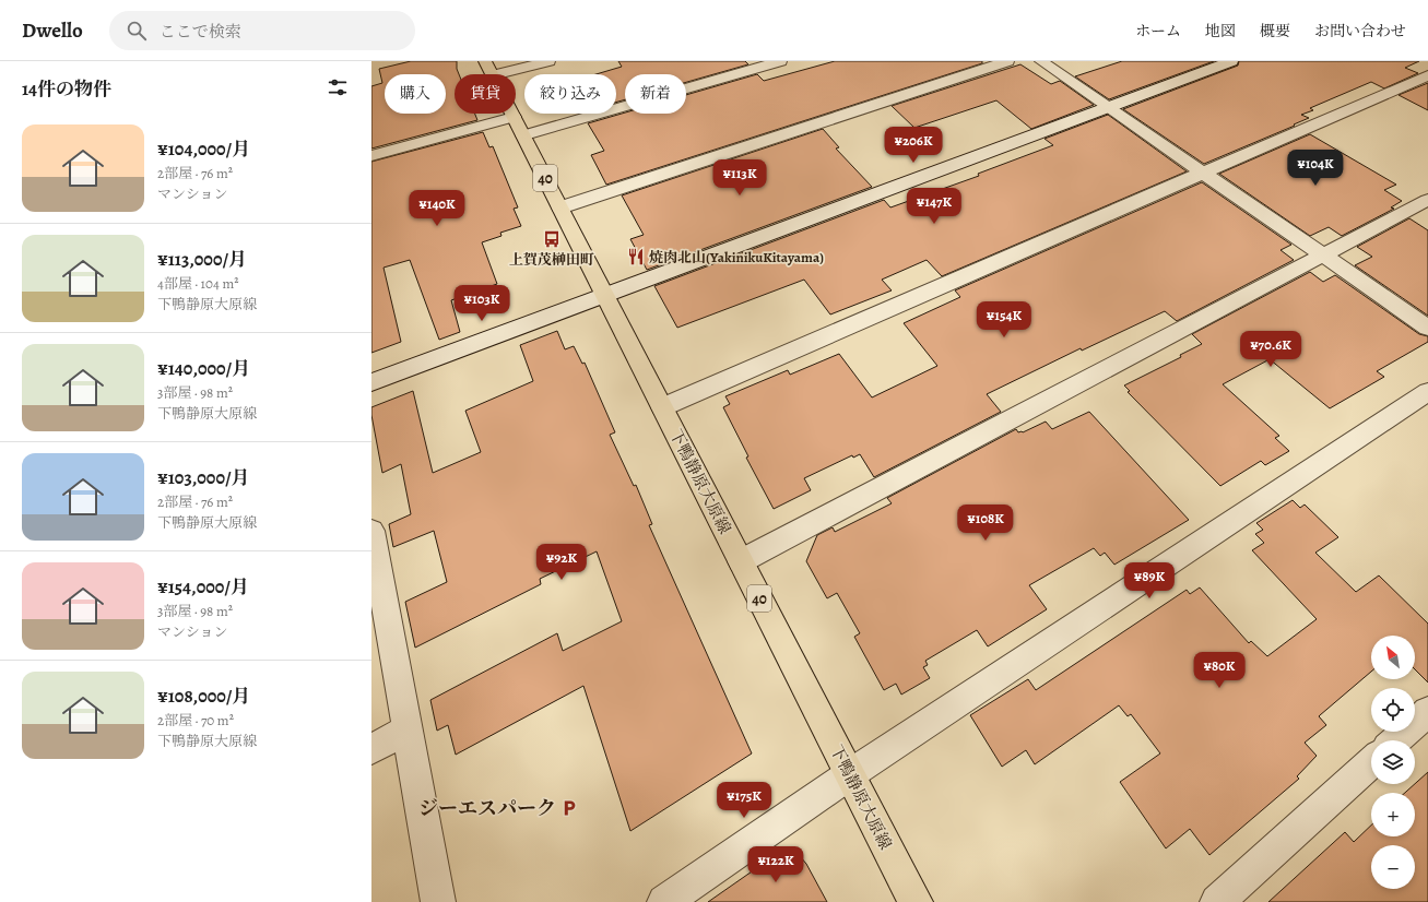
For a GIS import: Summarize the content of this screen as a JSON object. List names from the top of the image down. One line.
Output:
{"streets":{"main road":["40","下鴨静原大原線"]},"places":{"bus stop":["上賀茂榊田町"],"restaurant":["焼肉北山(YakinikuKitayama)"],"parking":["ジーエスパーク"]},"north":"top left","page":{"header":"Dwello","search":"ここで検索","nav":["ホーム","地図","概要","お問い合わせ"],"heading":"14件の物件","chip":["購入","賃貸","絞り込み","新着"],"list":[{"name":"¥104,000/月","note":"2部屋 · 76 m² · マンション"},{"name":"¥113,000/月","note":"4部屋 · 104 m² · 下鴨静原大原線"},{"name":"¥140,000/月","note":"3部屋 · 98 m² · 下鴨静原大原線"},{"name":"¥103,000/月","note":"2部屋 · 76 m² · 下鴨静原大原線"},{"name":"¥154,000/月","note":"3部屋 · 98 m² · マンション"},{"name":"¥108,000/月","note":"2部屋 · 70 m² · 下鴨静原大原線"}],"price":["¥206K","¥104K","¥113K","¥147K","¥140K","¥103K","¥154K","¥70.6K","¥108K","¥92K","¥89K","¥80K","¥175K","¥122K"],"map_buttons":["+","−"]}}
